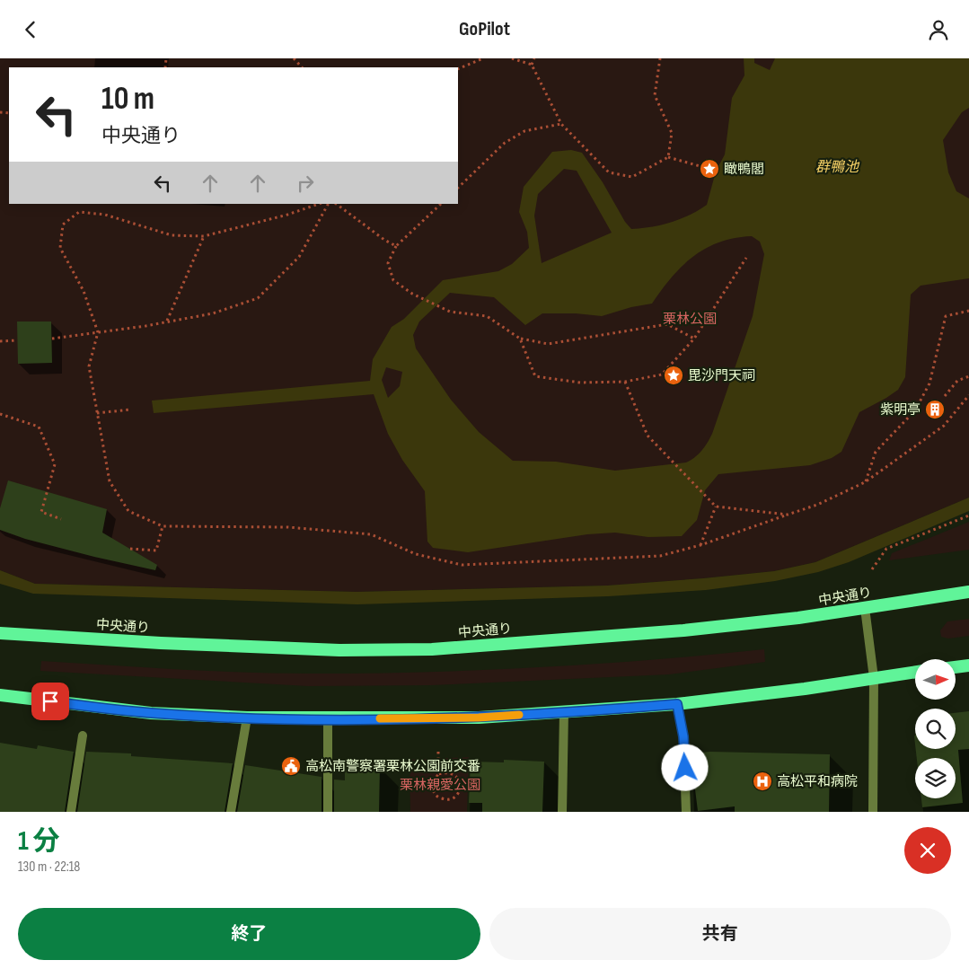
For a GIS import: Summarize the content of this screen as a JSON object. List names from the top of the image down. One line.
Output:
{"streets":{"highway":["中央通り"]},"water":["群鴨池"],"parks":["栗林公園","栗林親愛公園"],"places":{"place":["瞰鴨閣","毘沙門天祠"],"building":["紫明亭"],"public building":["高松南警察署栗林公園前交番"],"hospital":["高松平和病院"]},"north":"right","page":{"header":"GoPilot","turn":["10 m","中央通り"],"heading":["1 分","130 m · 22:18"],"buttons":["終了","共有"]}}
